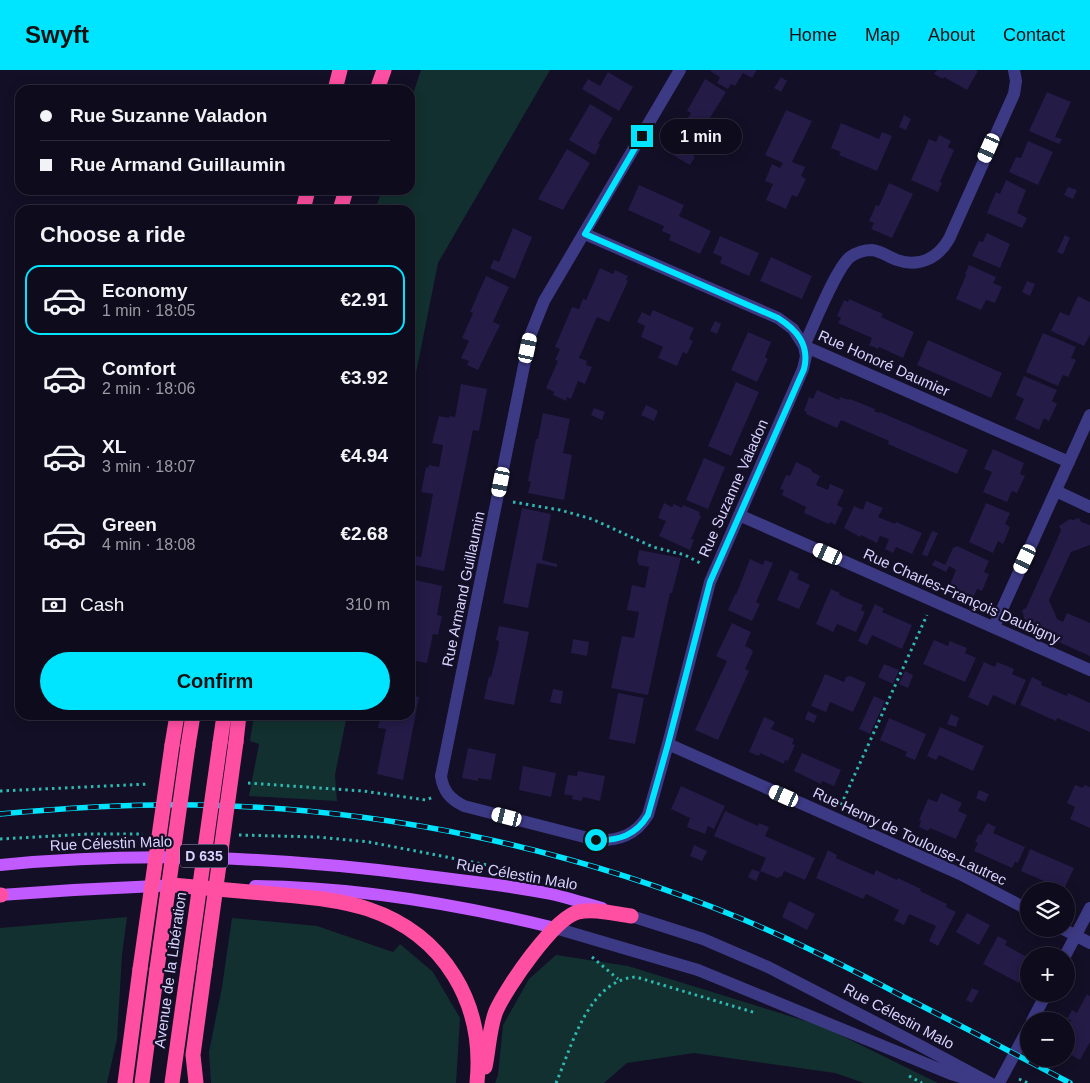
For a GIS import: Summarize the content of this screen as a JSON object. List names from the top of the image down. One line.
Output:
{"streets":{"highway":["D 635","Avenue de la Libération"],"main road":["Rue Célestin Malo"],"street":["Rue Honoré Daumier","Rue Suzanne Valadon","Rue Armand Guillaumin","Rue Charles-François Daubigny","Rue Henry de Toulouse-Lautrec"]},"crossings":[["Rue Honoré Daumier","Rue Suzanne Valadon"],["Rue Honoré Daumier","Rue Armand Guillaumin"],["Rue Suzanne Valadon","Rue Armand Guillaumin"],["Rue Suzanne Valadon","Rue Charles-François Daubigny"],["Rue Suzanne Valadon","Rue Henry de Toulouse-Lautrec"],["D 635","Avenue de la Libération"]],"page":{"header":"Swyft","nav":["Home","Map","About","Contact"],"banner":["Rue Suzanne Valadon","Rue Armand Guillaumin"],"bubble":"1 min","heading":"Choose a ride","list":[{"name":"Economy","note":"1 min · 18:05","value":"€2.91"},{"name":"Comfort","note":"2 min · 18:06","value":"€3.92"},{"name":"XL","note":"3 min · 18:07","value":"€4.94"},{"name":"Green","note":"4 min · 18:08","value":"€2.68"}],"pay":["Cash","310 m"],"buttons":"Confirm","map_buttons":["+","−"]}}
